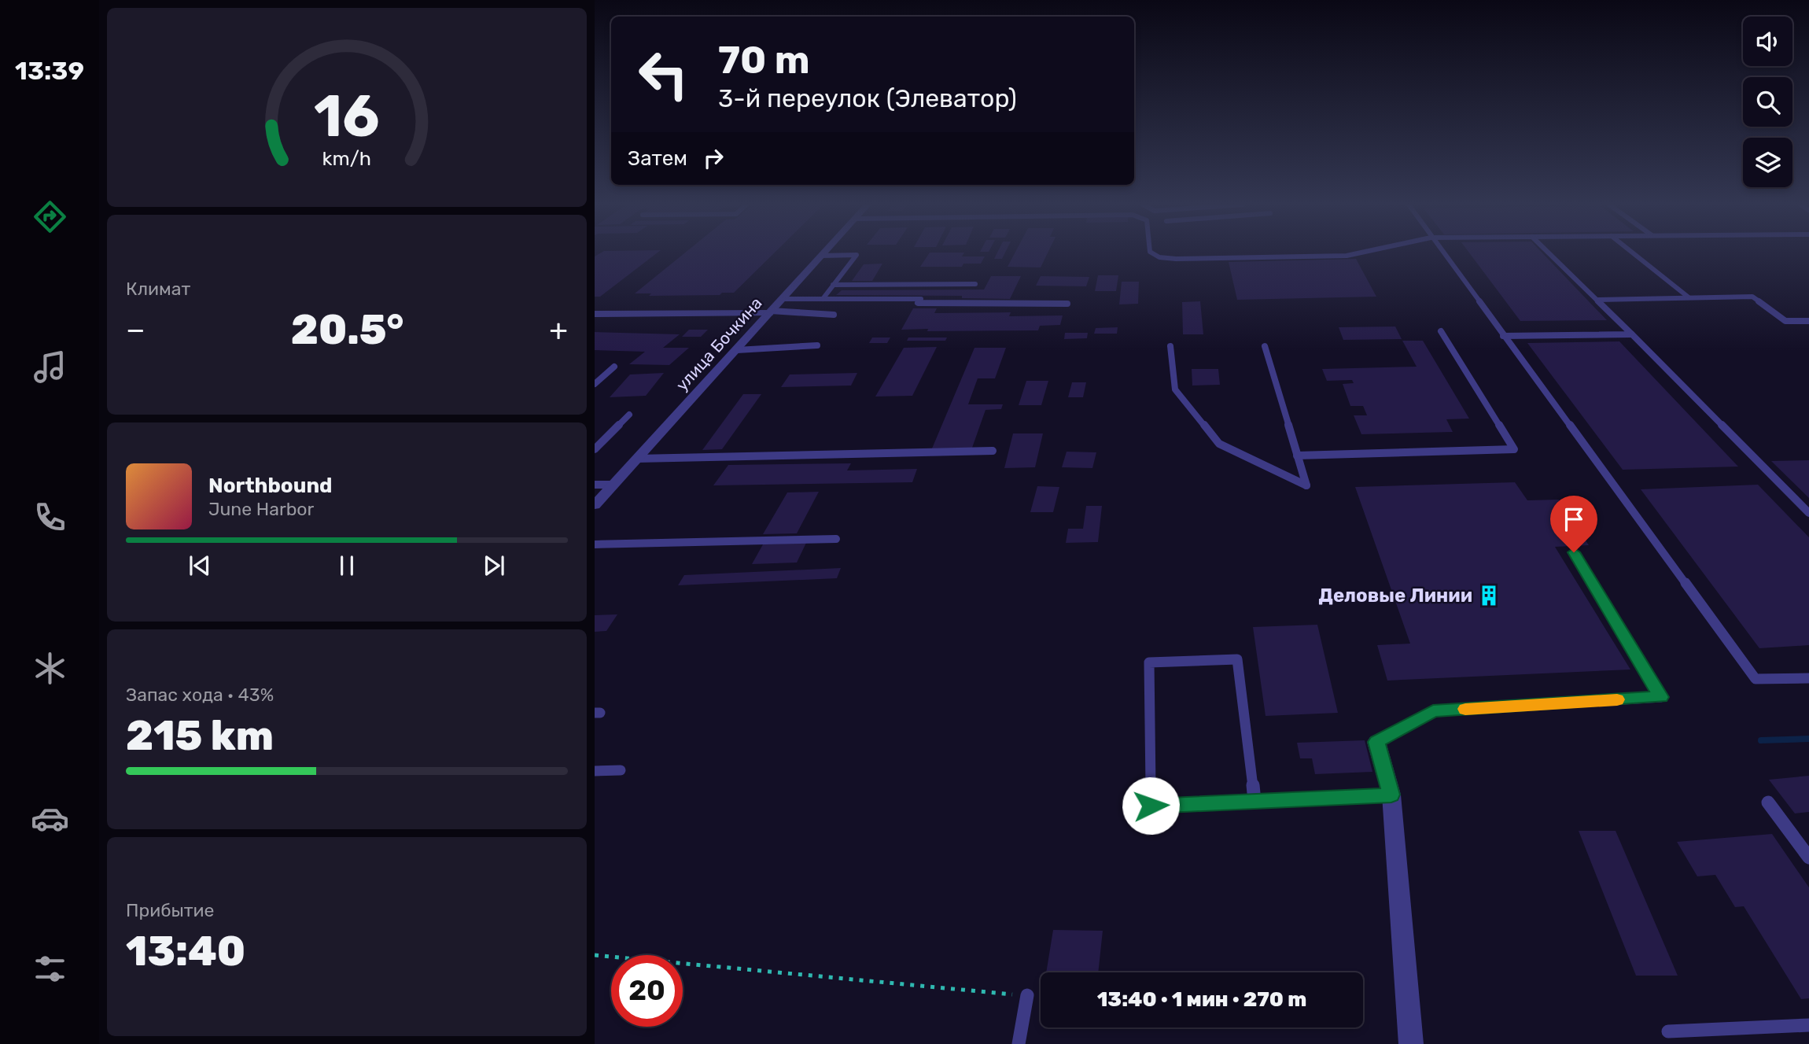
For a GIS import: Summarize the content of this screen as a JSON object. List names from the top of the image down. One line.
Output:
{"streets":{"street":["улица Бочкина"]},"places":{"building":["Деловые Линии"]},"page":{"tabs":"13:39","turn":["70 m","3-й переулок (Элеватор)"],"then":"Затем","tile":["Климат",["Запас хода · 43%","215 km"],["Прибытие","13:40"]],"heat":["−","20.5°","+"],"song":["Northbound","June Harbor"],"limit":"20","trip":"13:40 · 1 мин · 270 m","gauge":["16","km/h"]}}
